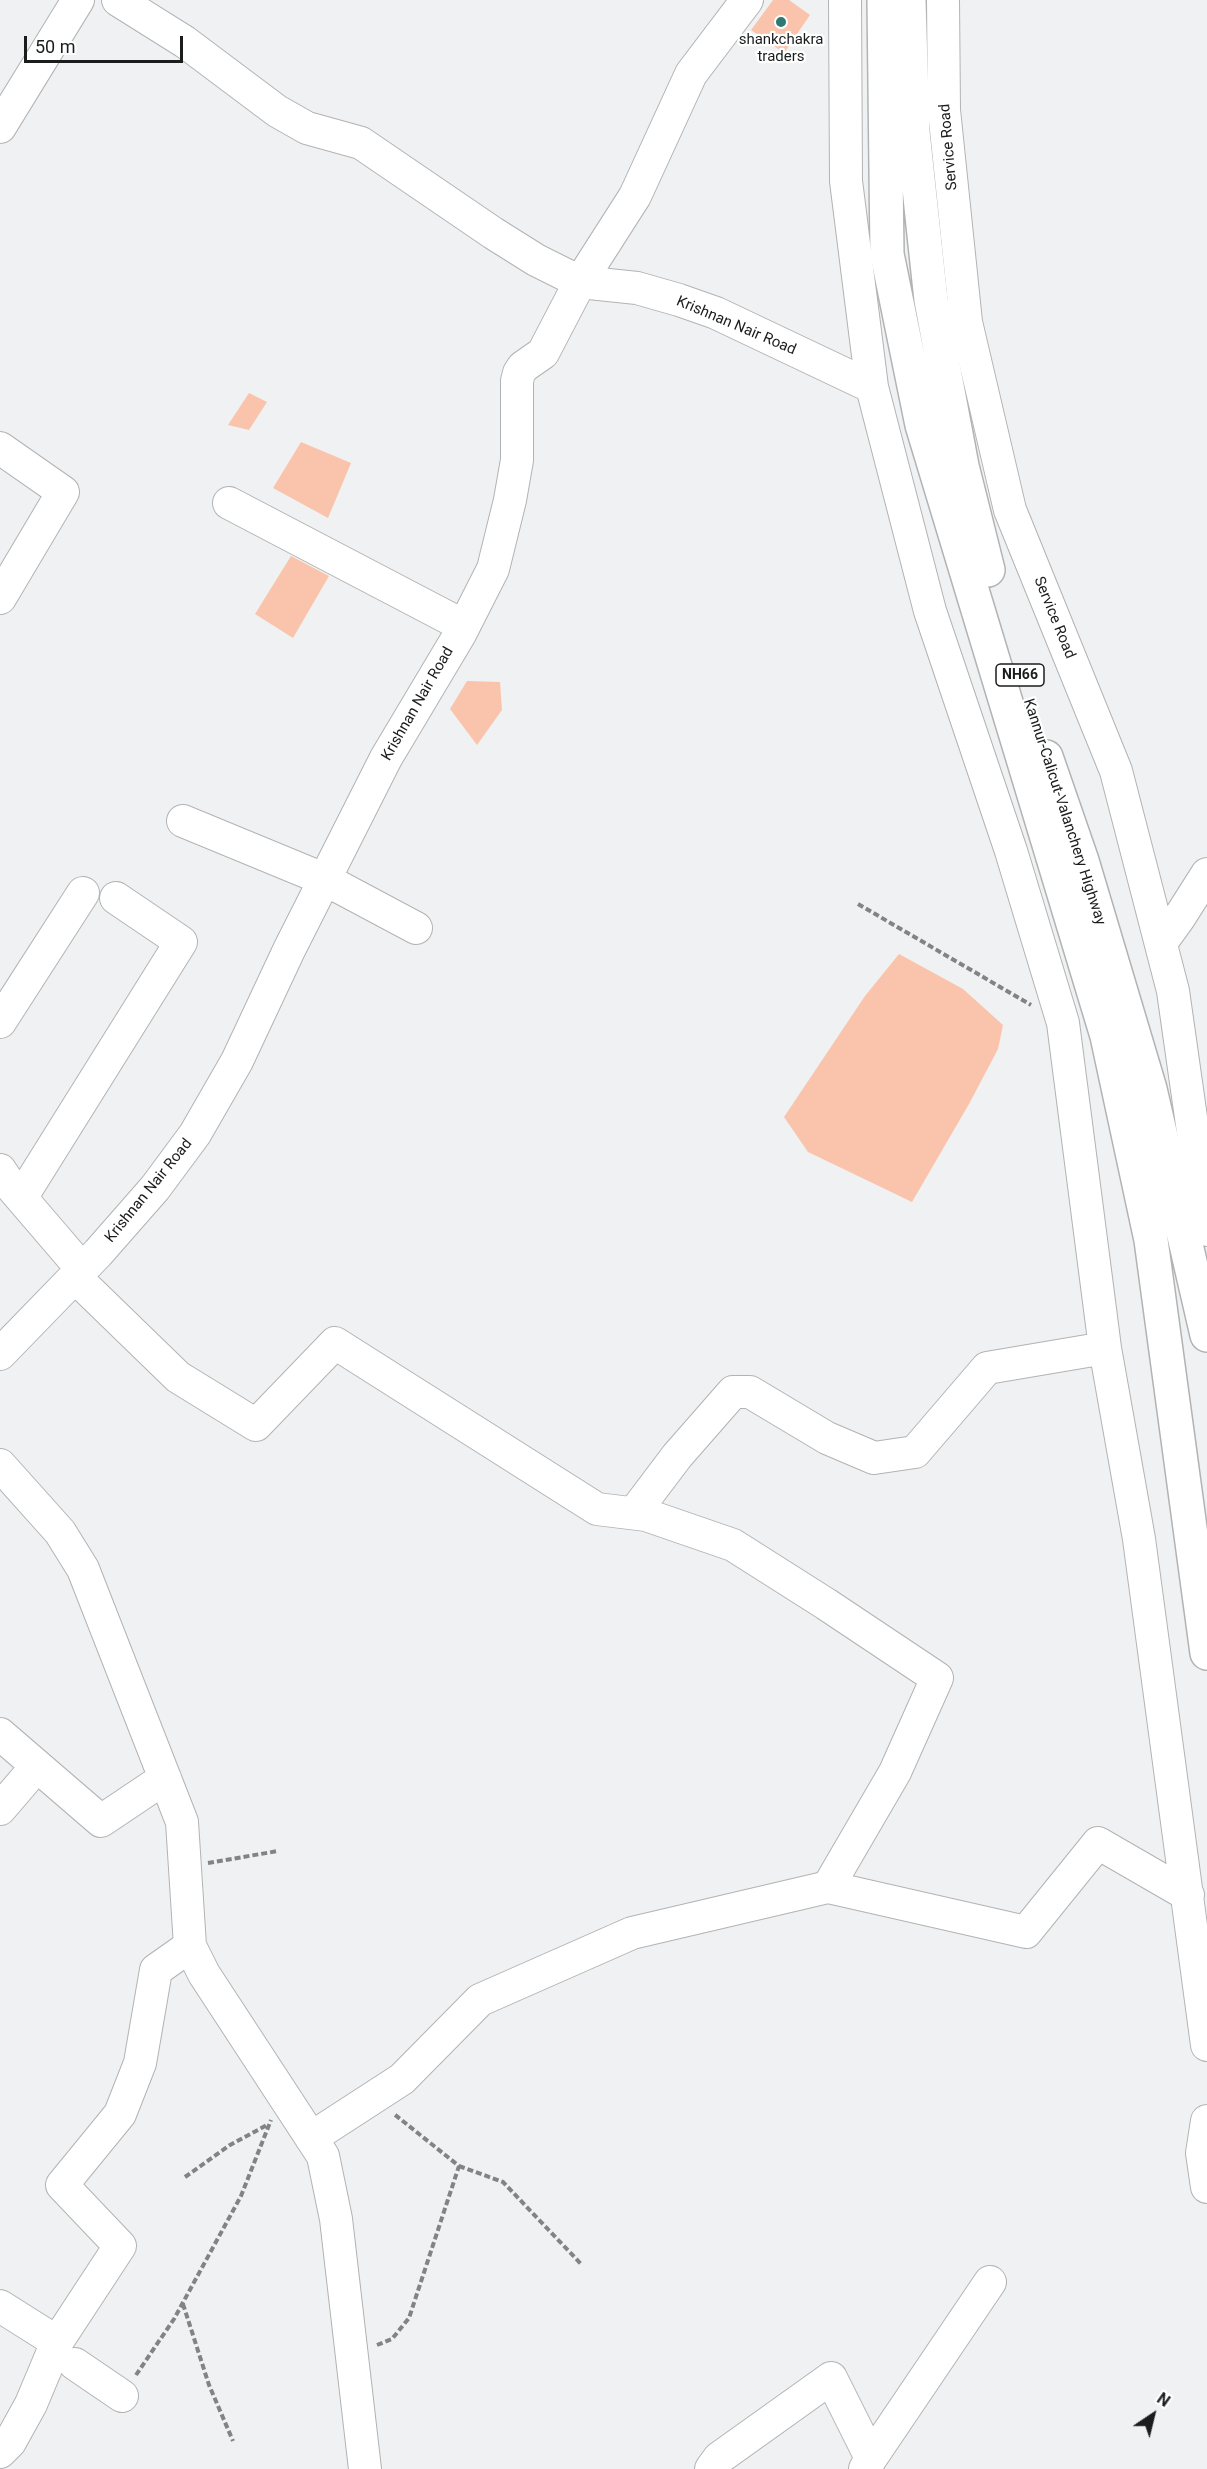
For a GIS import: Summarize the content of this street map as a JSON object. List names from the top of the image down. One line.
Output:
{"streets":{"highway":["NH66","Kannur-Calicut-Valanchery Highway"],"street":["Service Road","Krishnan Nair Road"]},"places":["shankchakra traders"],"scale_bar":"50 m","north":"top right"}
